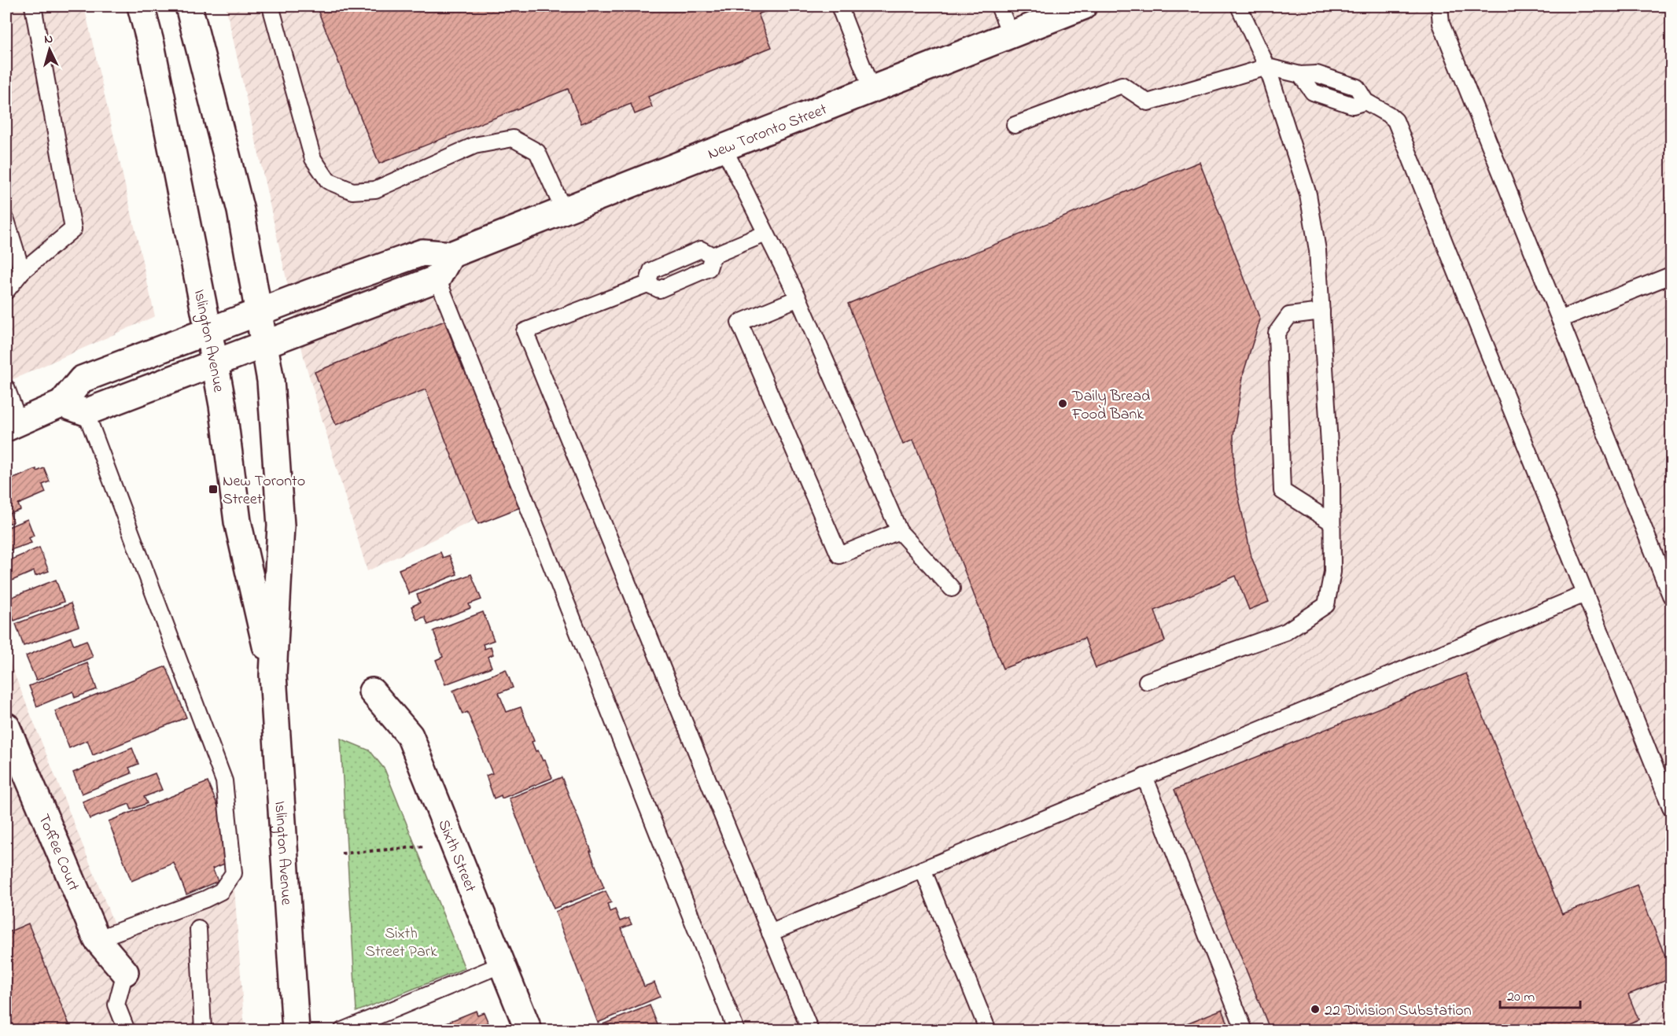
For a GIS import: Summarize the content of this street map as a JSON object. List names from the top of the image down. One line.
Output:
{"streets":{"street":["New Toronto Street","Islington Avenue","Toffee Court","Sixth Street"]},"crossings":[["New Toronto Street","Islington Avenue"]],"parks":["Sixth Street Park"],"places":{"other":["Daily Bread Food Bank","22 Division Substation"],"transit":["New Toronto Street"]},"scale_bar":"20 m","north":"top"}
